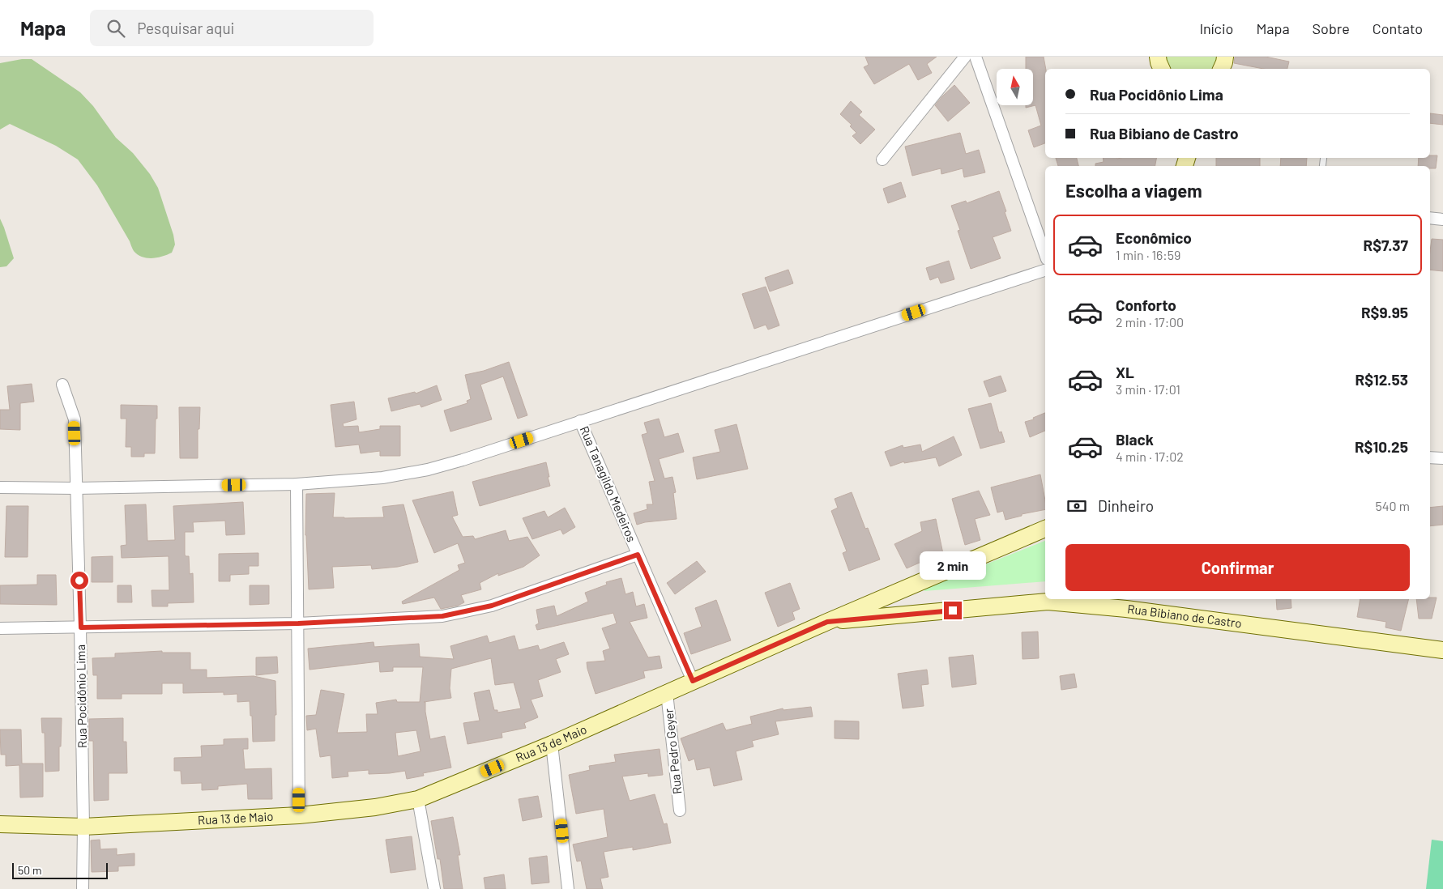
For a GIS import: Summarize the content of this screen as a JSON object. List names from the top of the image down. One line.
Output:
{"streets":{"main road":["Rua Bibiano de Castro","Rua 13 de Maio"],"street":["Rua Tanagildo Medeiros","Rua Pocidônio Lima","Rua Pedro Geyer"]},"crossings":[["Rua Tanagildo Medeiros","Rua 13 de Maio"],["Rua Bibiano de Castro","Rua 13 de Maio"],["Rua Pocidônio Lima","Rua 13 de Maio"],["Rua 13 de Maio","Rua Pedro Geyer"]],"scale_bar":"50 m","north":"top","page":{"header":"Mapa","search":"Pesquisar aqui","nav":["Início","Mapa","Sobre","Contato"],"banner":["Rua Pocidônio Lima","Rua Bibiano de Castro"],"heading":"Escolha a viagem","list":[{"name":"Econômico","note":"1 min · 16:59","value":"R$7.37"},{"name":"Conforto","note":"2 min · 17:00","value":"R$9.95"},{"name":"XL","note":"3 min · 17:01","value":"R$12.53"},{"name":"Black","note":"4 min · 17:02","value":"R$10.25"}],"pay":["Dinheiro","540 m"],"buttons":"Confirmar","bubble":"2 min","scale":"50 m"}}
